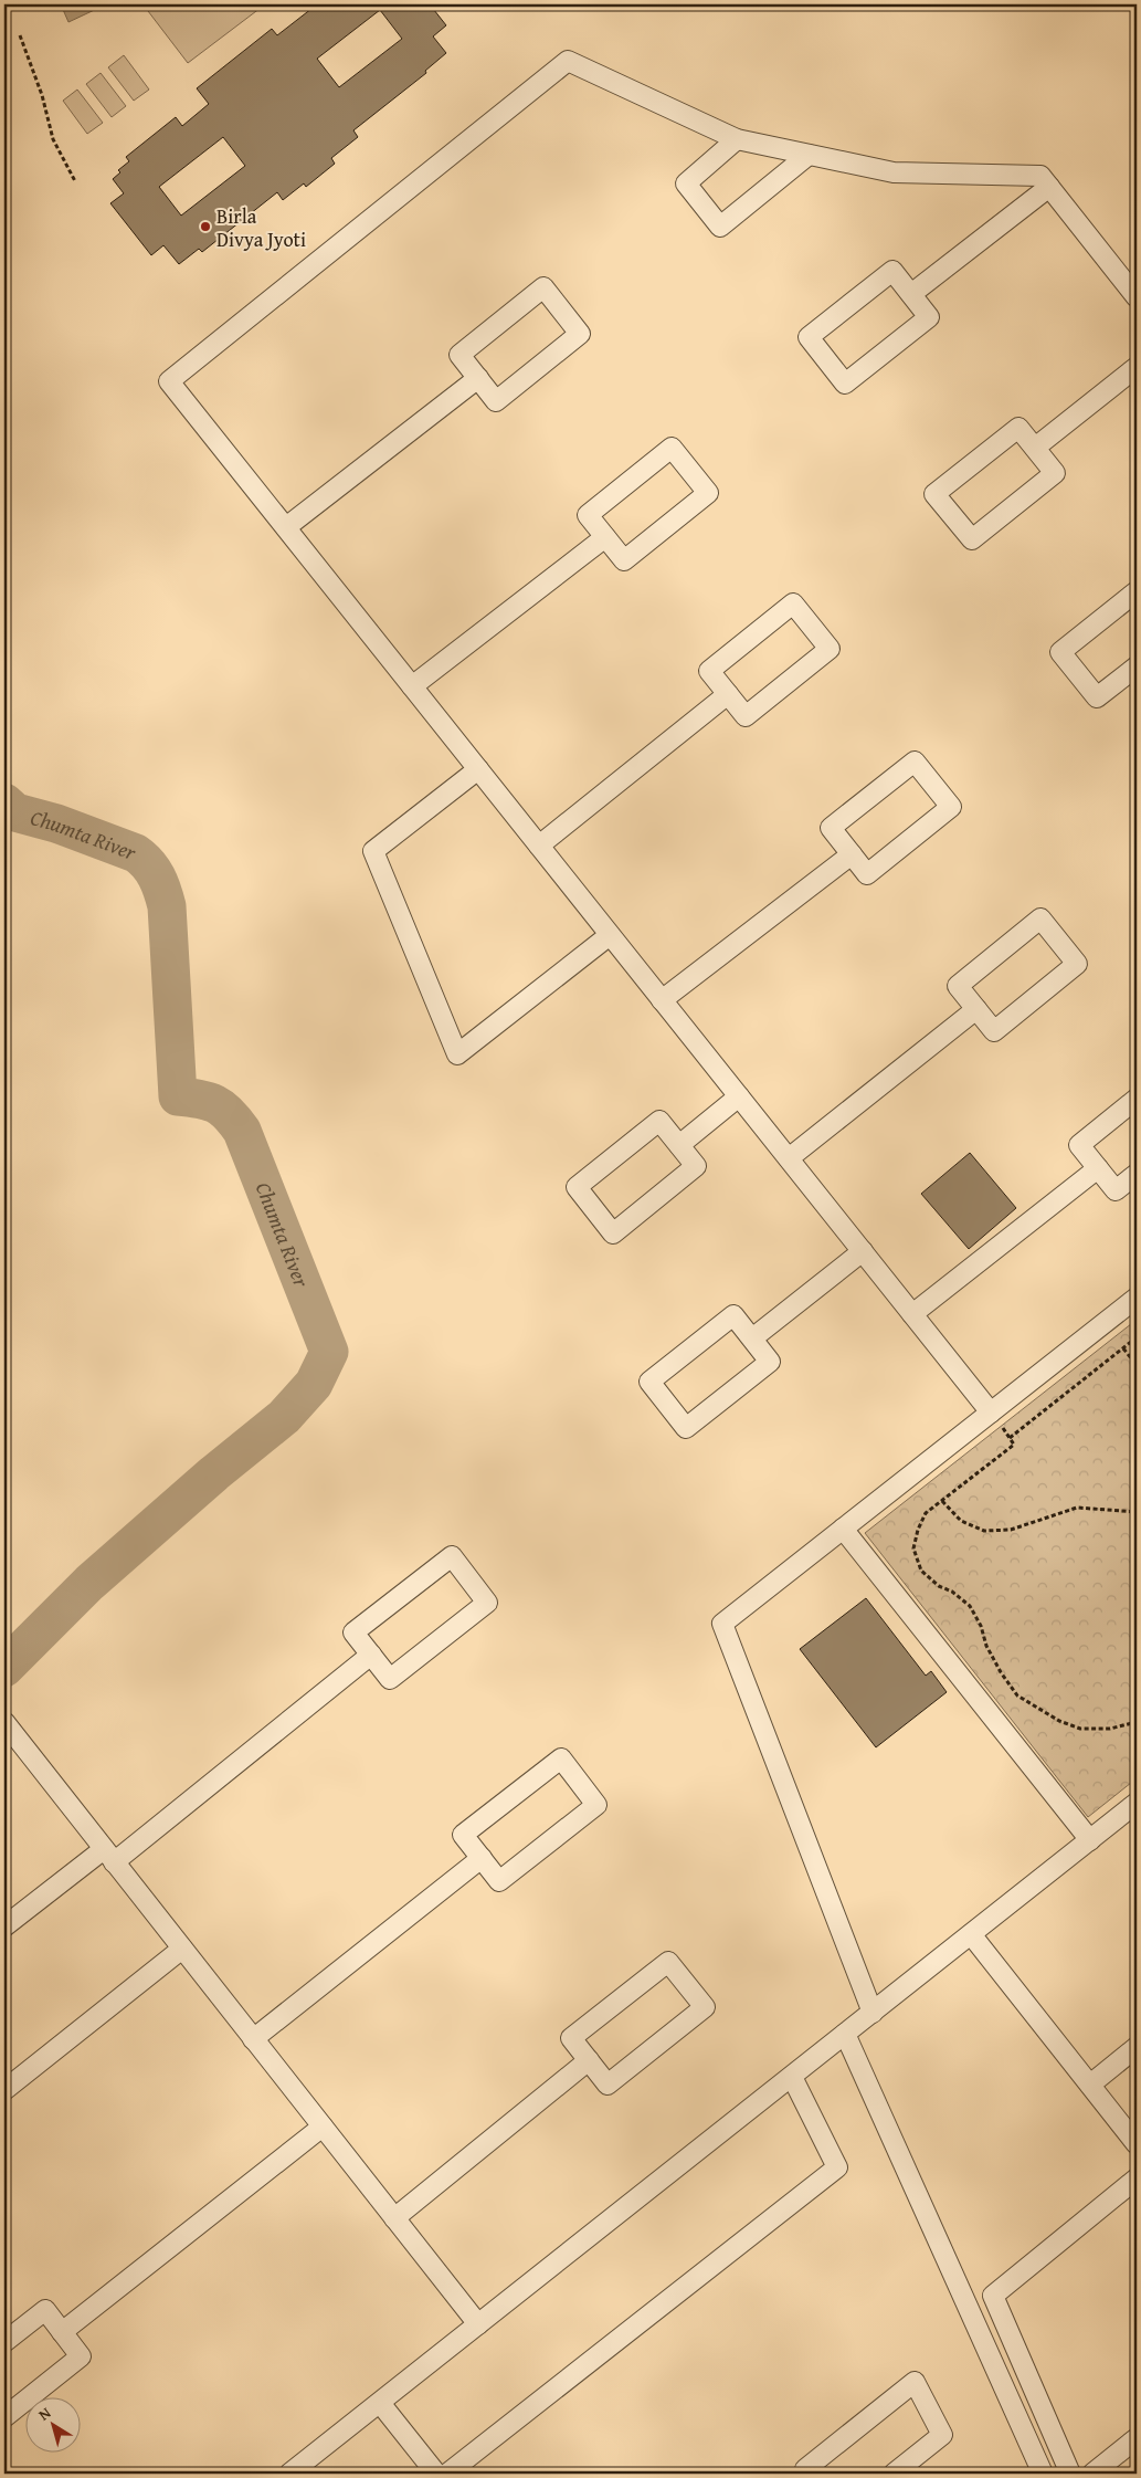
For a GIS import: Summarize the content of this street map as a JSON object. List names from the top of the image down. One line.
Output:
{"water":["Chumta River"],"places":["Birla Divya Jyoti"],"north":"top left"}
